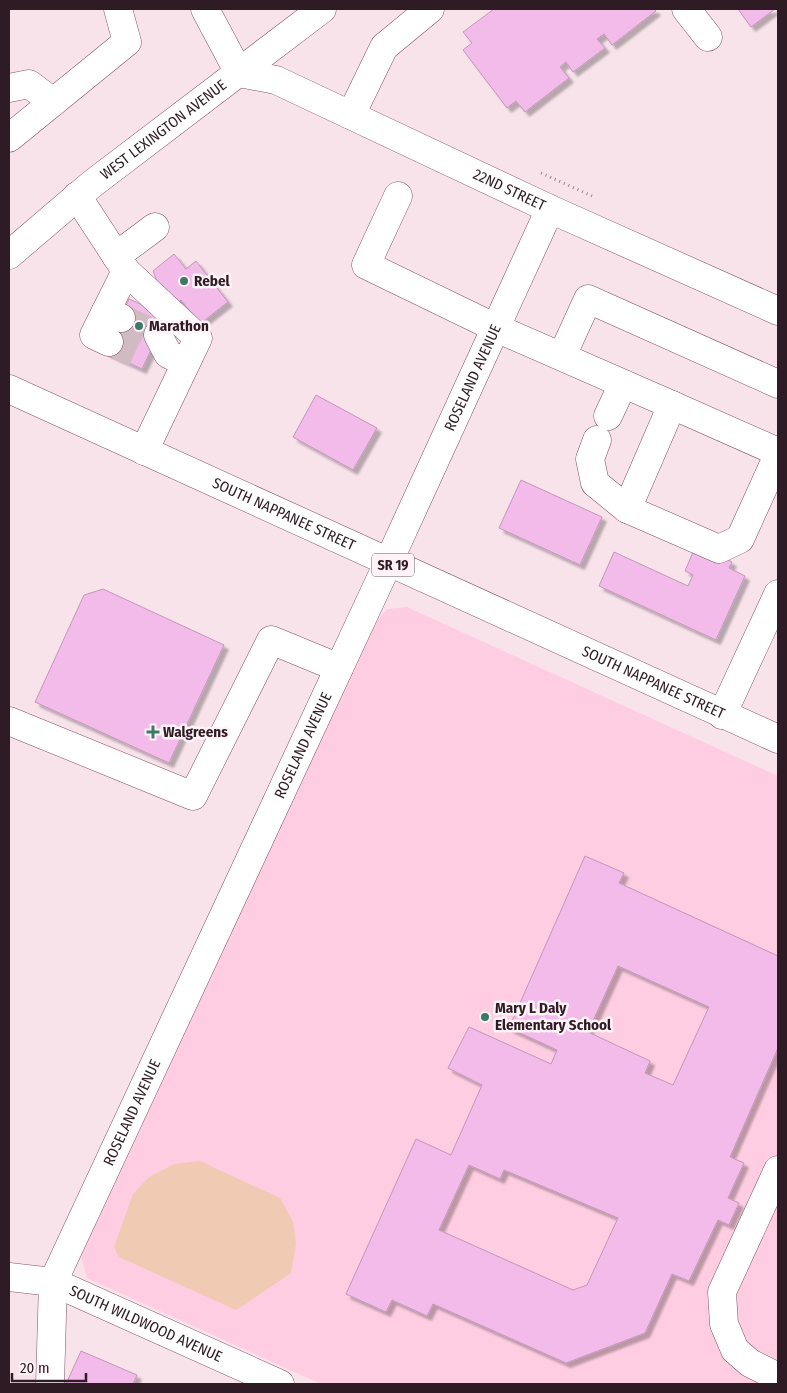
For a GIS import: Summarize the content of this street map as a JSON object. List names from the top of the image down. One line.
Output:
{"streets":{"street":["WEST LEXINGTON AVENUE","22ND STREET","ROSELAND AVENUE","SOUTH NAPPANEE STREET","SR 19","SOUTH WILDWOOD AVENUE"]},"crossings":[["WEST LEXINGTON AVENUE","22ND STREET"],["22ND STREET","ROSELAND AVENUE"],["ROSELAND AVENUE","SOUTH NAPPANEE STREET"],["ROSELAND AVENUE","SOUTH WILDWOOD AVENUE"]],"places":{"other":["Rebel","Marathon","Mary L Daly Elementary School"],"health":["Walgreens"]},"scale_bar":"20 m"}
